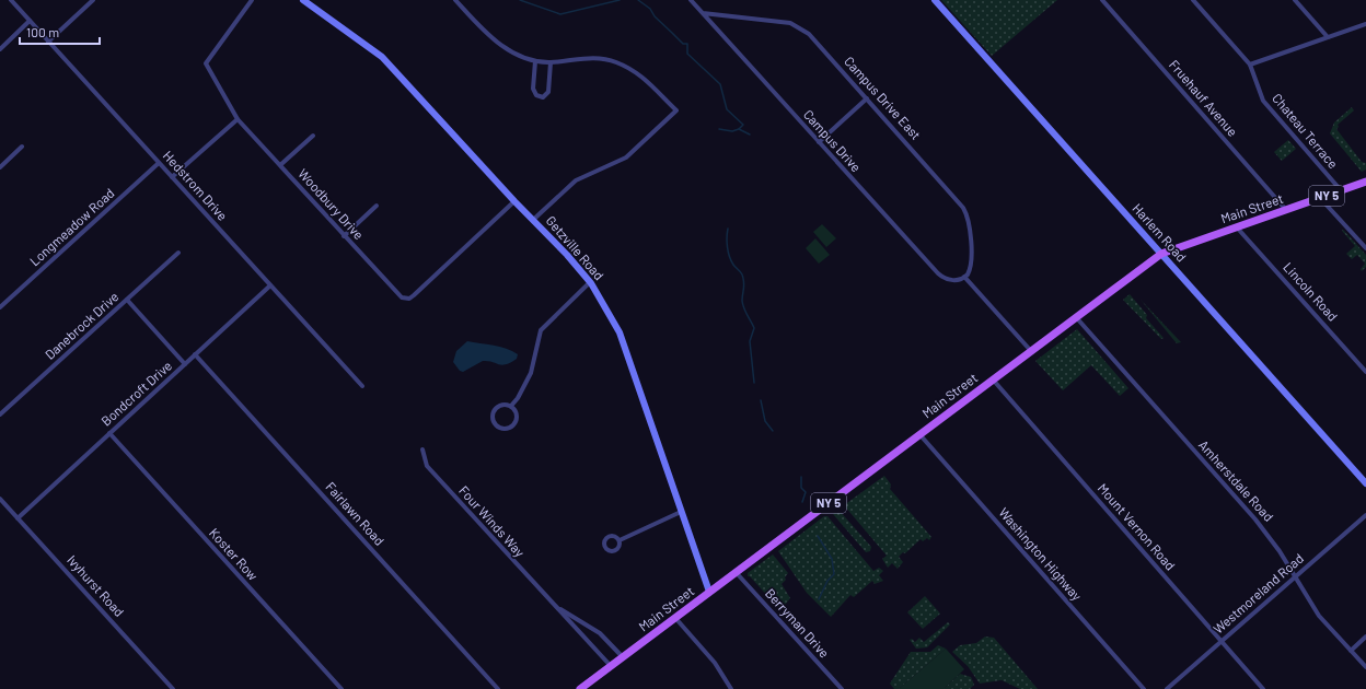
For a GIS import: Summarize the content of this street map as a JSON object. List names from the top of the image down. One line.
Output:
{"streets":{"main road":["NY 5","Main Street"],"street":["Campus Drive East","Fruehauf Avenue","Chateau Terrace","Campus Drive","Hedstrom Drive","Woodbury Drive","Longmeadow Road","Harlem Road","Getzville Road","Lincoln Road","Danebrock Drive","Bondcroft Drive","Amherstdale Road","Fairlawn Road","Four Winds Way","Mount Vernon Road","Koster Row","Washington Highway","Ivyhurst Road","Westmoreland Road","Berryman Drive"]},"crossings":[["Campus Drive East","Campus Drive"],["Fruehauf Avenue","Main Street"],["Chateau Terrace","Main Street"],["Hedstrom Drive","Longmeadow Road"],["Hedstrom Drive","Bondcroft Drive"],["Woodbury Drive","Getzville Road"],["Main Street","Harlem Road"],["Main Street","Getzville Road"],["Main Street","Lincoln Road"],["Main Street","Amherstdale Road"],["Main Street","Four Winds Way"],["Main Street","Mount Vernon Road"],["Main Street","Washington Highway"],["Main Street","Berryman Drive"],["Bondcroft Drive","Fairlawn Road"],["Bondcroft Drive","Koster Row"],["Bondcroft Drive","Ivyhurst Road"],["Amherstdale Road","Westmoreland Road"],["Mount Vernon Road","Westmoreland Road"]],"scale_bar":"100 m"}
